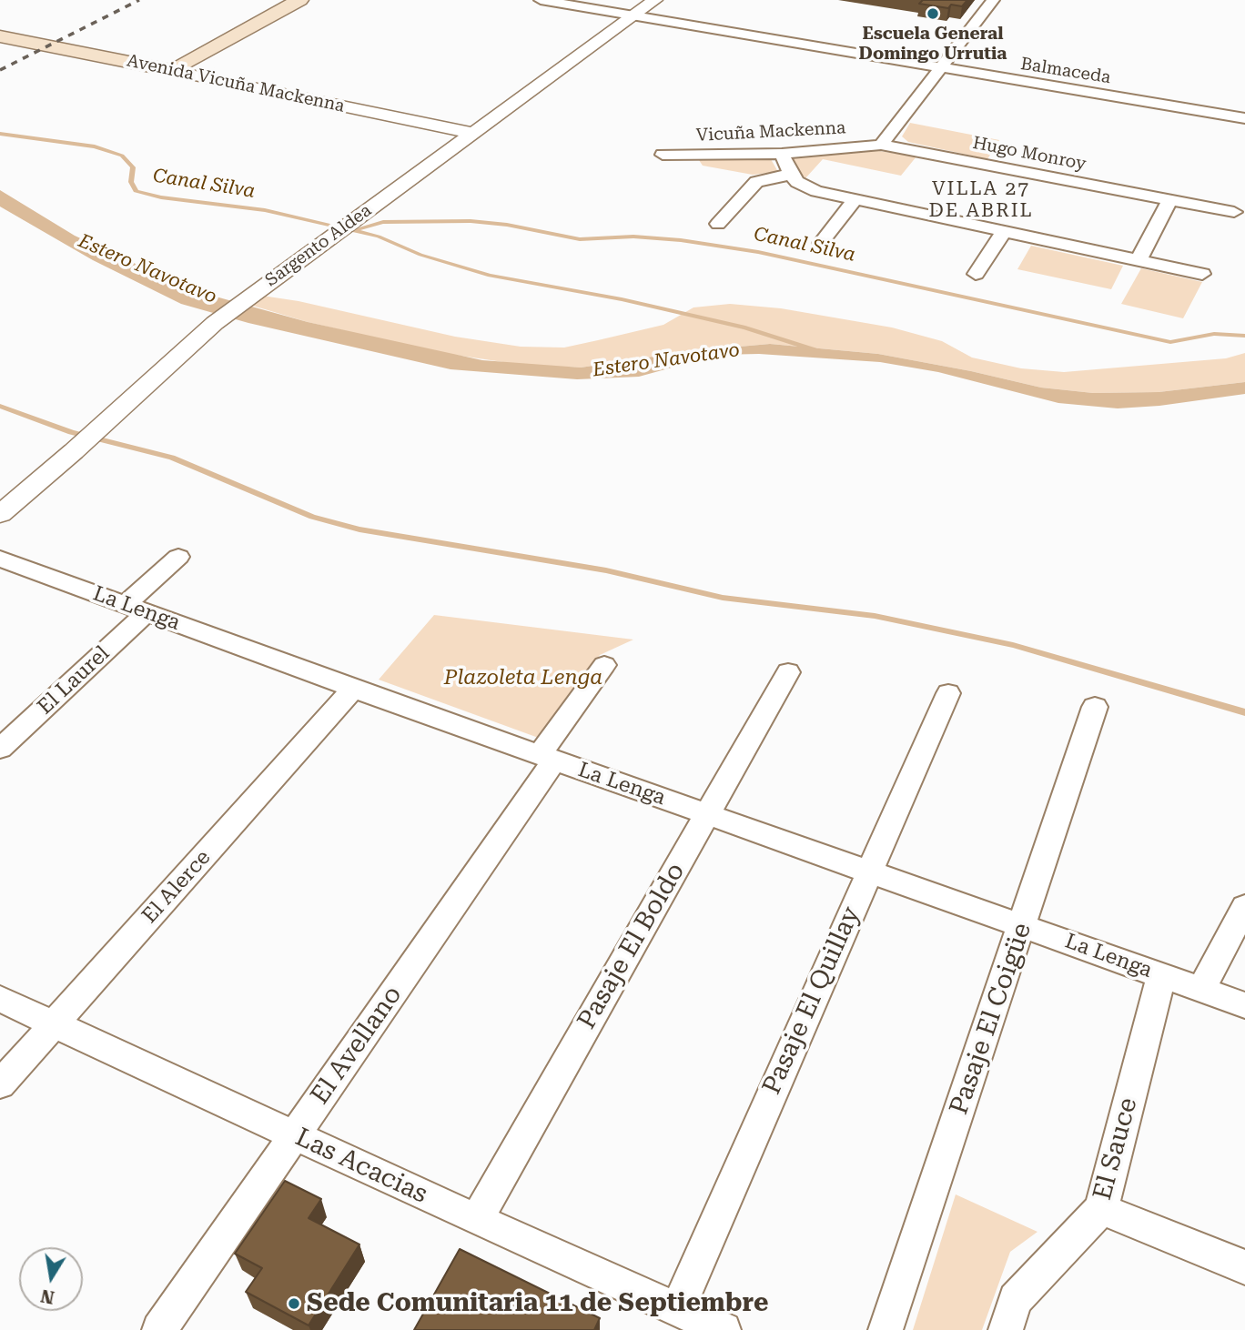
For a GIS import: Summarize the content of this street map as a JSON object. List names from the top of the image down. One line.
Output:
{"streets":{"main road":["Avenida Vicuña Mackenna"],"street":["Balmaceda","Vicuña Mackenna","Hugo Monroy","Sargento Aldea","La Lenga","El Laurel","El Alerce","Pasaje El Boldo","Pasaje El Quillay","Pasaje El Coigüe","El Avellano","El Sauce","Las Acacias"]},"crossings":[["Balmaceda","Sargento Aldea"],["Avenida Vicuña Mackenna","Sargento Aldea"],["Vicuña Mackenna","Hugo Monroy"],["La Lenga","El Laurel"],["La Lenga","El Alerce"],["La Lenga","Pasaje El Boldo"],["La Lenga","Pasaje El Quillay"],["La Lenga","Pasaje El Coigüe"],["La Lenga","El Avellano"],["La Lenga","El Sauce"],["El Alerce","Las Acacias"],["Pasaje El Boldo","Las Acacias"],["Pasaje El Quillay","Las Acacias"],["El Avellano","Las Acacias"]],"districts":["VILLA 27 DE ABRIL"],"water":["Canal Silva","Estero Navotavo"],"parks":["Plazoleta Lenga"],"places":["Escuela General Domingo Urrutia","Sede Comunitaria 11 de Septiembre"],"north":"bottom"}
